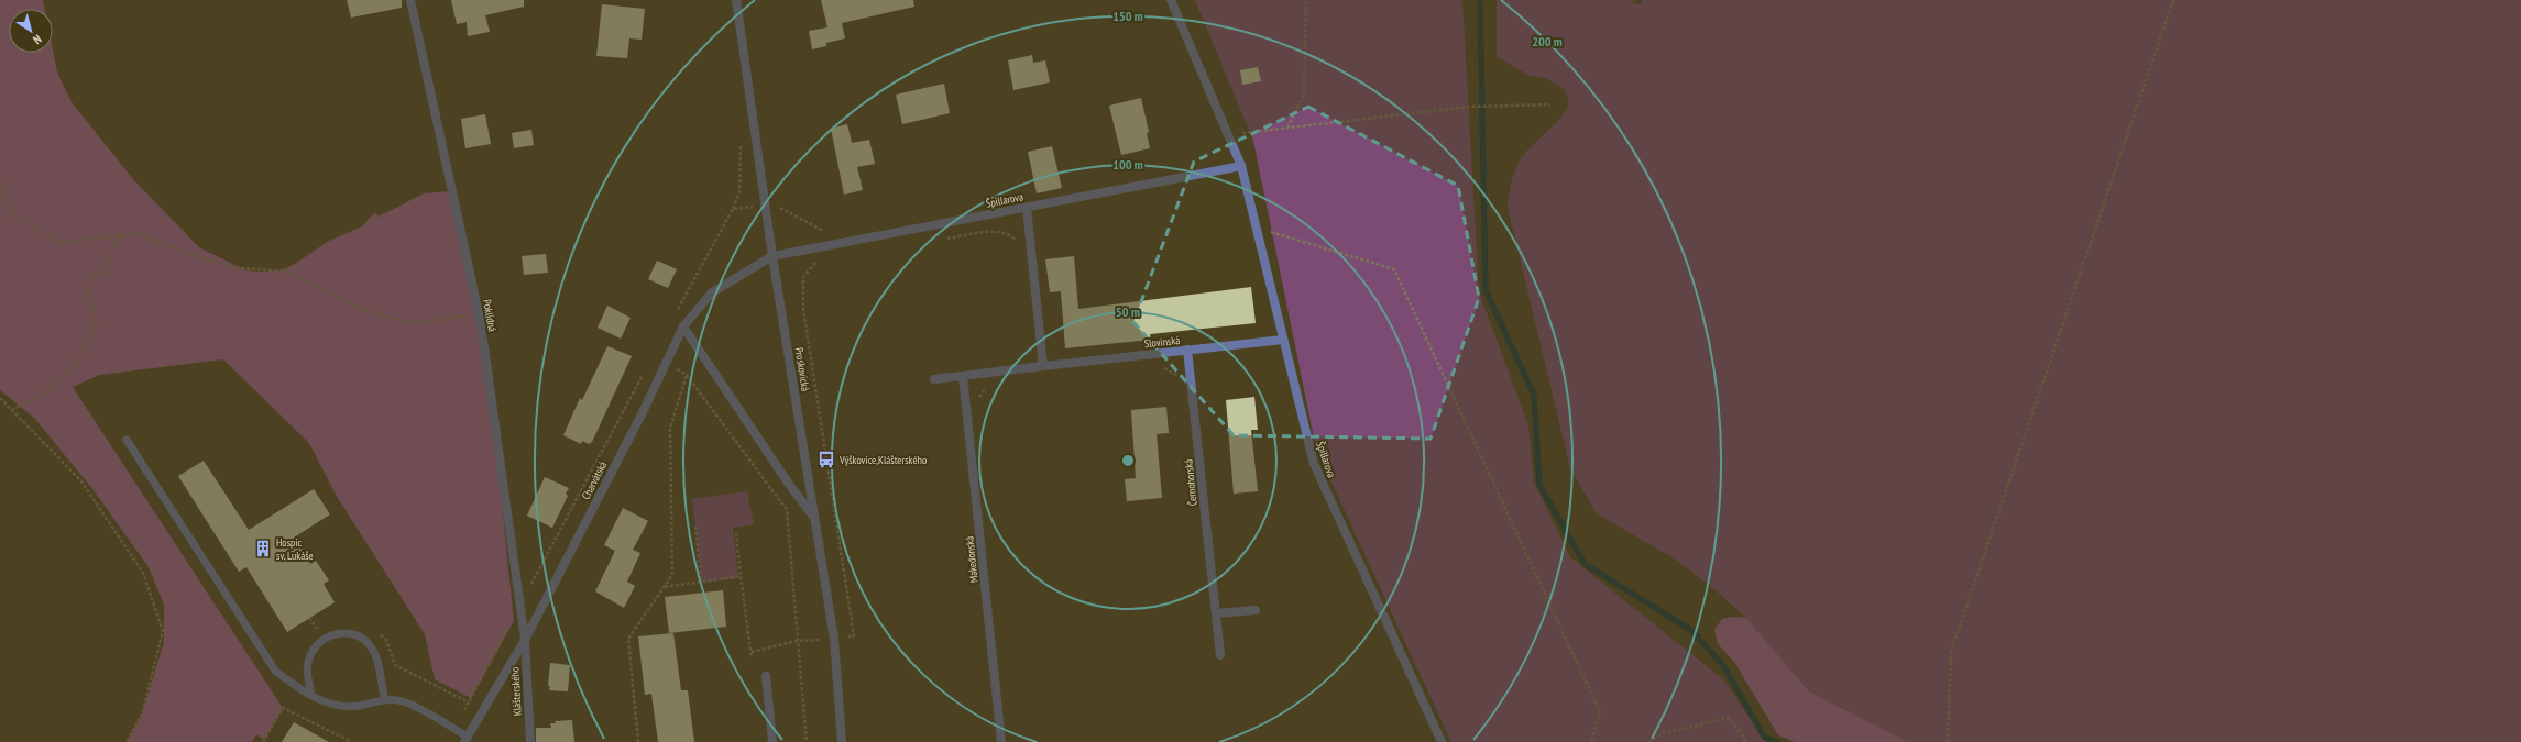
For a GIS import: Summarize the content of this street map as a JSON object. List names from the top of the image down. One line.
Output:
{"streets":{"street":["Špillarova","Poklidná","Slovinská","Proskovická","Charvátská","Černohorská","Makedonská","Klášterského"]},"crossings":[["Špillarova","Slovinská"],["Špillarova","Proskovická"],["Špillarova","Charvátská"],["Poklidná","Charvátská"],["Poklidná","Klášterského"],["Slovinská","Černohorská"],["Slovinská","Makedonská"],["Proskovická","Charvátská"],["Charvátská","Klášterského"]],"places":{"bus stop":["Výškovice,Klášterského"],"building":["Hospic sv. Lukáše"]},"north":"bottom right","rings":["150 m","200 m","100 m","50 m"]}
